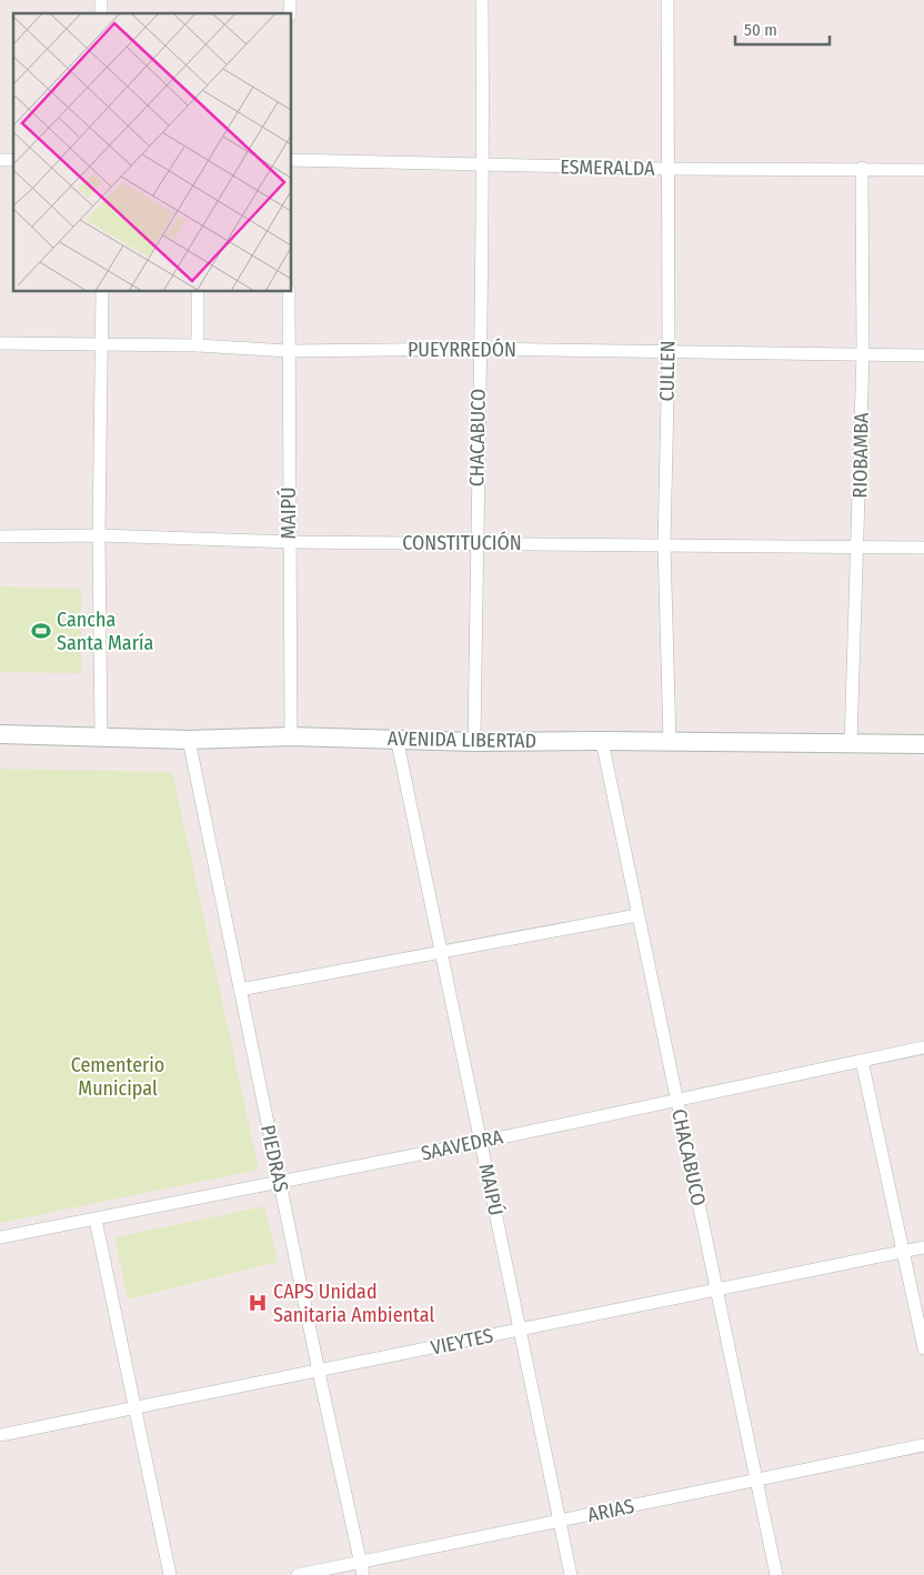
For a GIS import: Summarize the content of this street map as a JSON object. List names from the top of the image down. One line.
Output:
{"streets":{"main road":["AVENIDA LIBERTAD"],"street":["ESMERALDA","PUEYRREDÓN","CULLEN","CHACABUCO","RIOBAMBA","MAIPÚ","CONSTITUCIÓN","SAAVEDRA","PIEDRAS","VIEYTES","ARIAS"]},"crossings":[["ESMERALDA","CULLEN"],["ESMERALDA","CHACABUCO"],["ESMERALDA","RIOBAMBA"],["PUEYRREDÓN","CULLEN"],["PUEYRREDÓN","CHACABUCO"],["PUEYRREDÓN","RIOBAMBA"],["PUEYRREDÓN","MAIPÚ"],["CULLEN","CONSTITUCIÓN"],["CULLEN","AVENIDA LIBERTAD"],["CHACABUCO","CONSTITUCIÓN"],["CHACABUCO","AVENIDA LIBERTAD"],["CHACABUCO","SAAVEDRA"],["CHACABUCO","VIEYTES"],["CHACABUCO","ARIAS"],["RIOBAMBA","CONSTITUCIÓN"],["RIOBAMBA","AVENIDA LIBERTAD"],["MAIPÚ","CONSTITUCIÓN"],["MAIPÚ","AVENIDA LIBERTAD"],["MAIPÚ","SAAVEDRA"],["MAIPÚ","VIEYTES"],["MAIPÚ","ARIAS"],["AVENIDA LIBERTAD","PIEDRAS"],["SAAVEDRA","PIEDRAS"],["PIEDRAS","VIEYTES"],["PIEDRAS","ARIAS"]],"parks":["Cementerio Municipal"],"places":{"sports":["Cancha Santa María"],"hospital":["CAPS Unidad Sanitaria Ambiental"]},"scale_bar":"50 m"}
